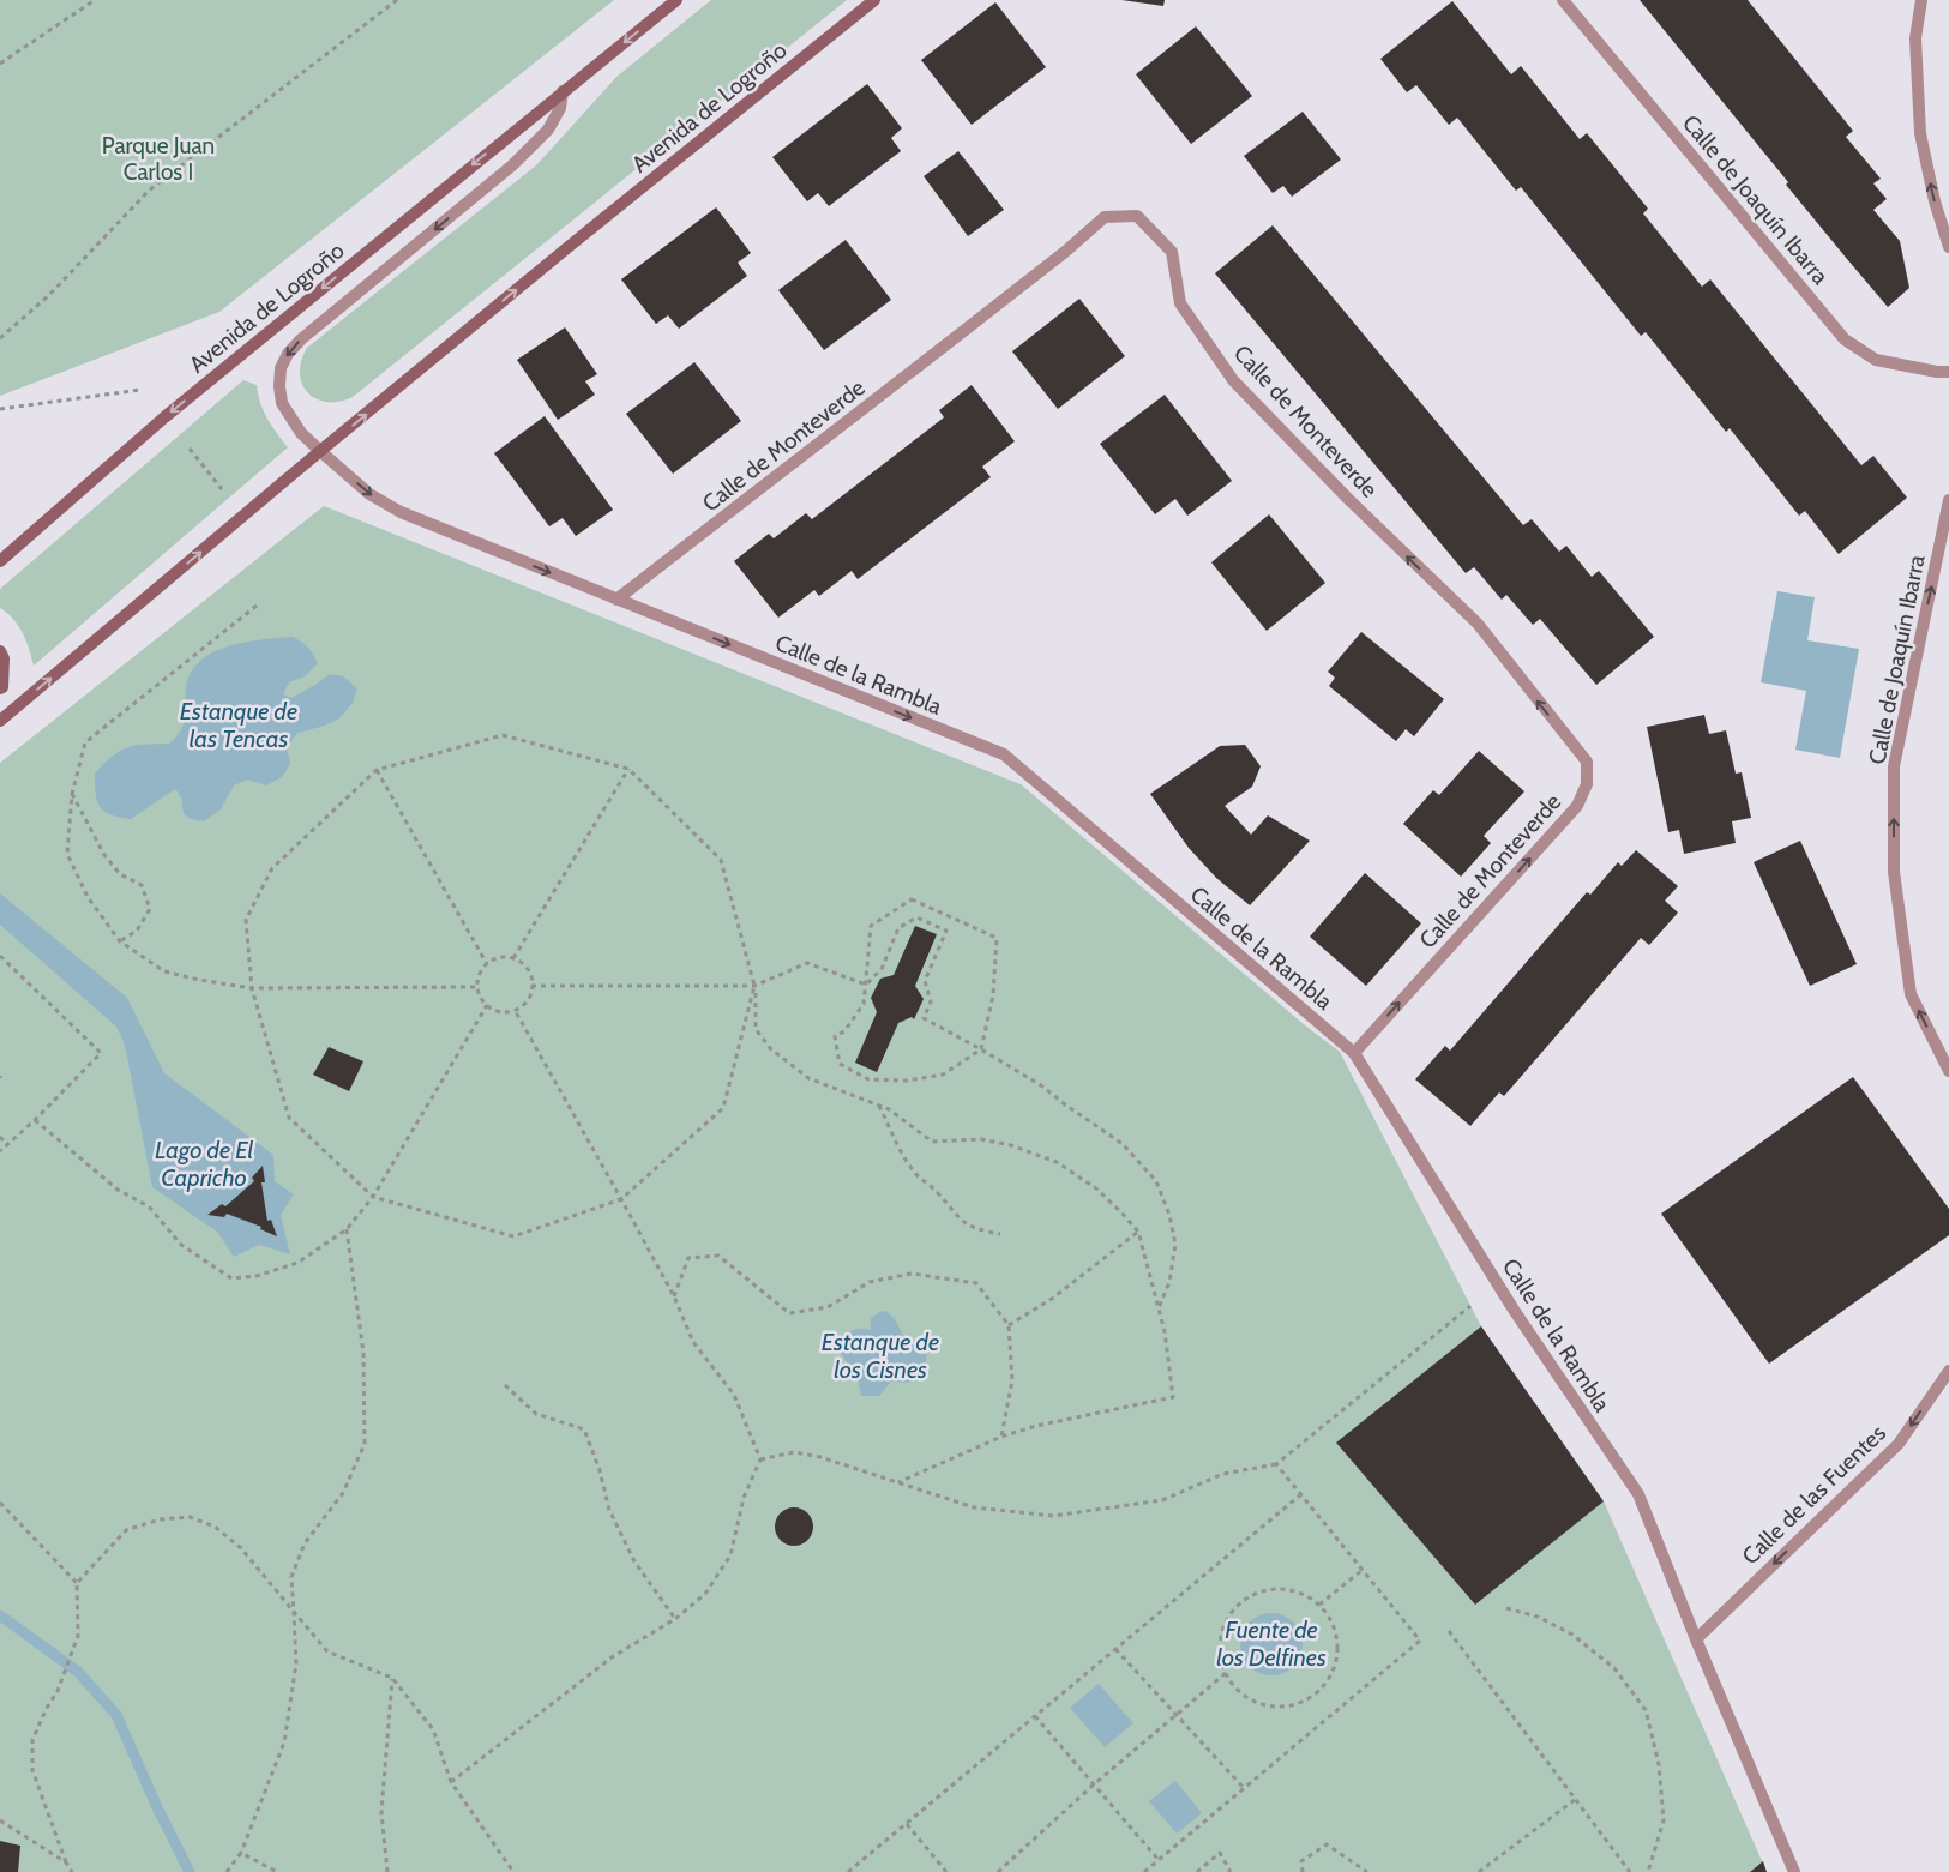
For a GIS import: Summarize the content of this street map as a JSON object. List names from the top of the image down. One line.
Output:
{"streets":{"main road":["Avenida de Logroño"],"street":["Calle de Joaquín Ibarra","Calle de Monteverde","Calle de la Rambla","Calle de las Fuentes"]},"crossings":[["Avenida de Logroño","Calle de la Rambla"],["Calle de Monteverde","Calle de la Rambla"],["Calle de la Rambla","Calle de las Fuentes"]],"one_way":["Calle de Joaquín Ibarra","Calle de la Rambla","Calle de las Fuentes"],"water":["Estanque de las Tencas","Lago de El Capricho","Estanque de los Cisnes","Fuente de los Delfines"],"parks":["Parque Juan Carlos I"]}
